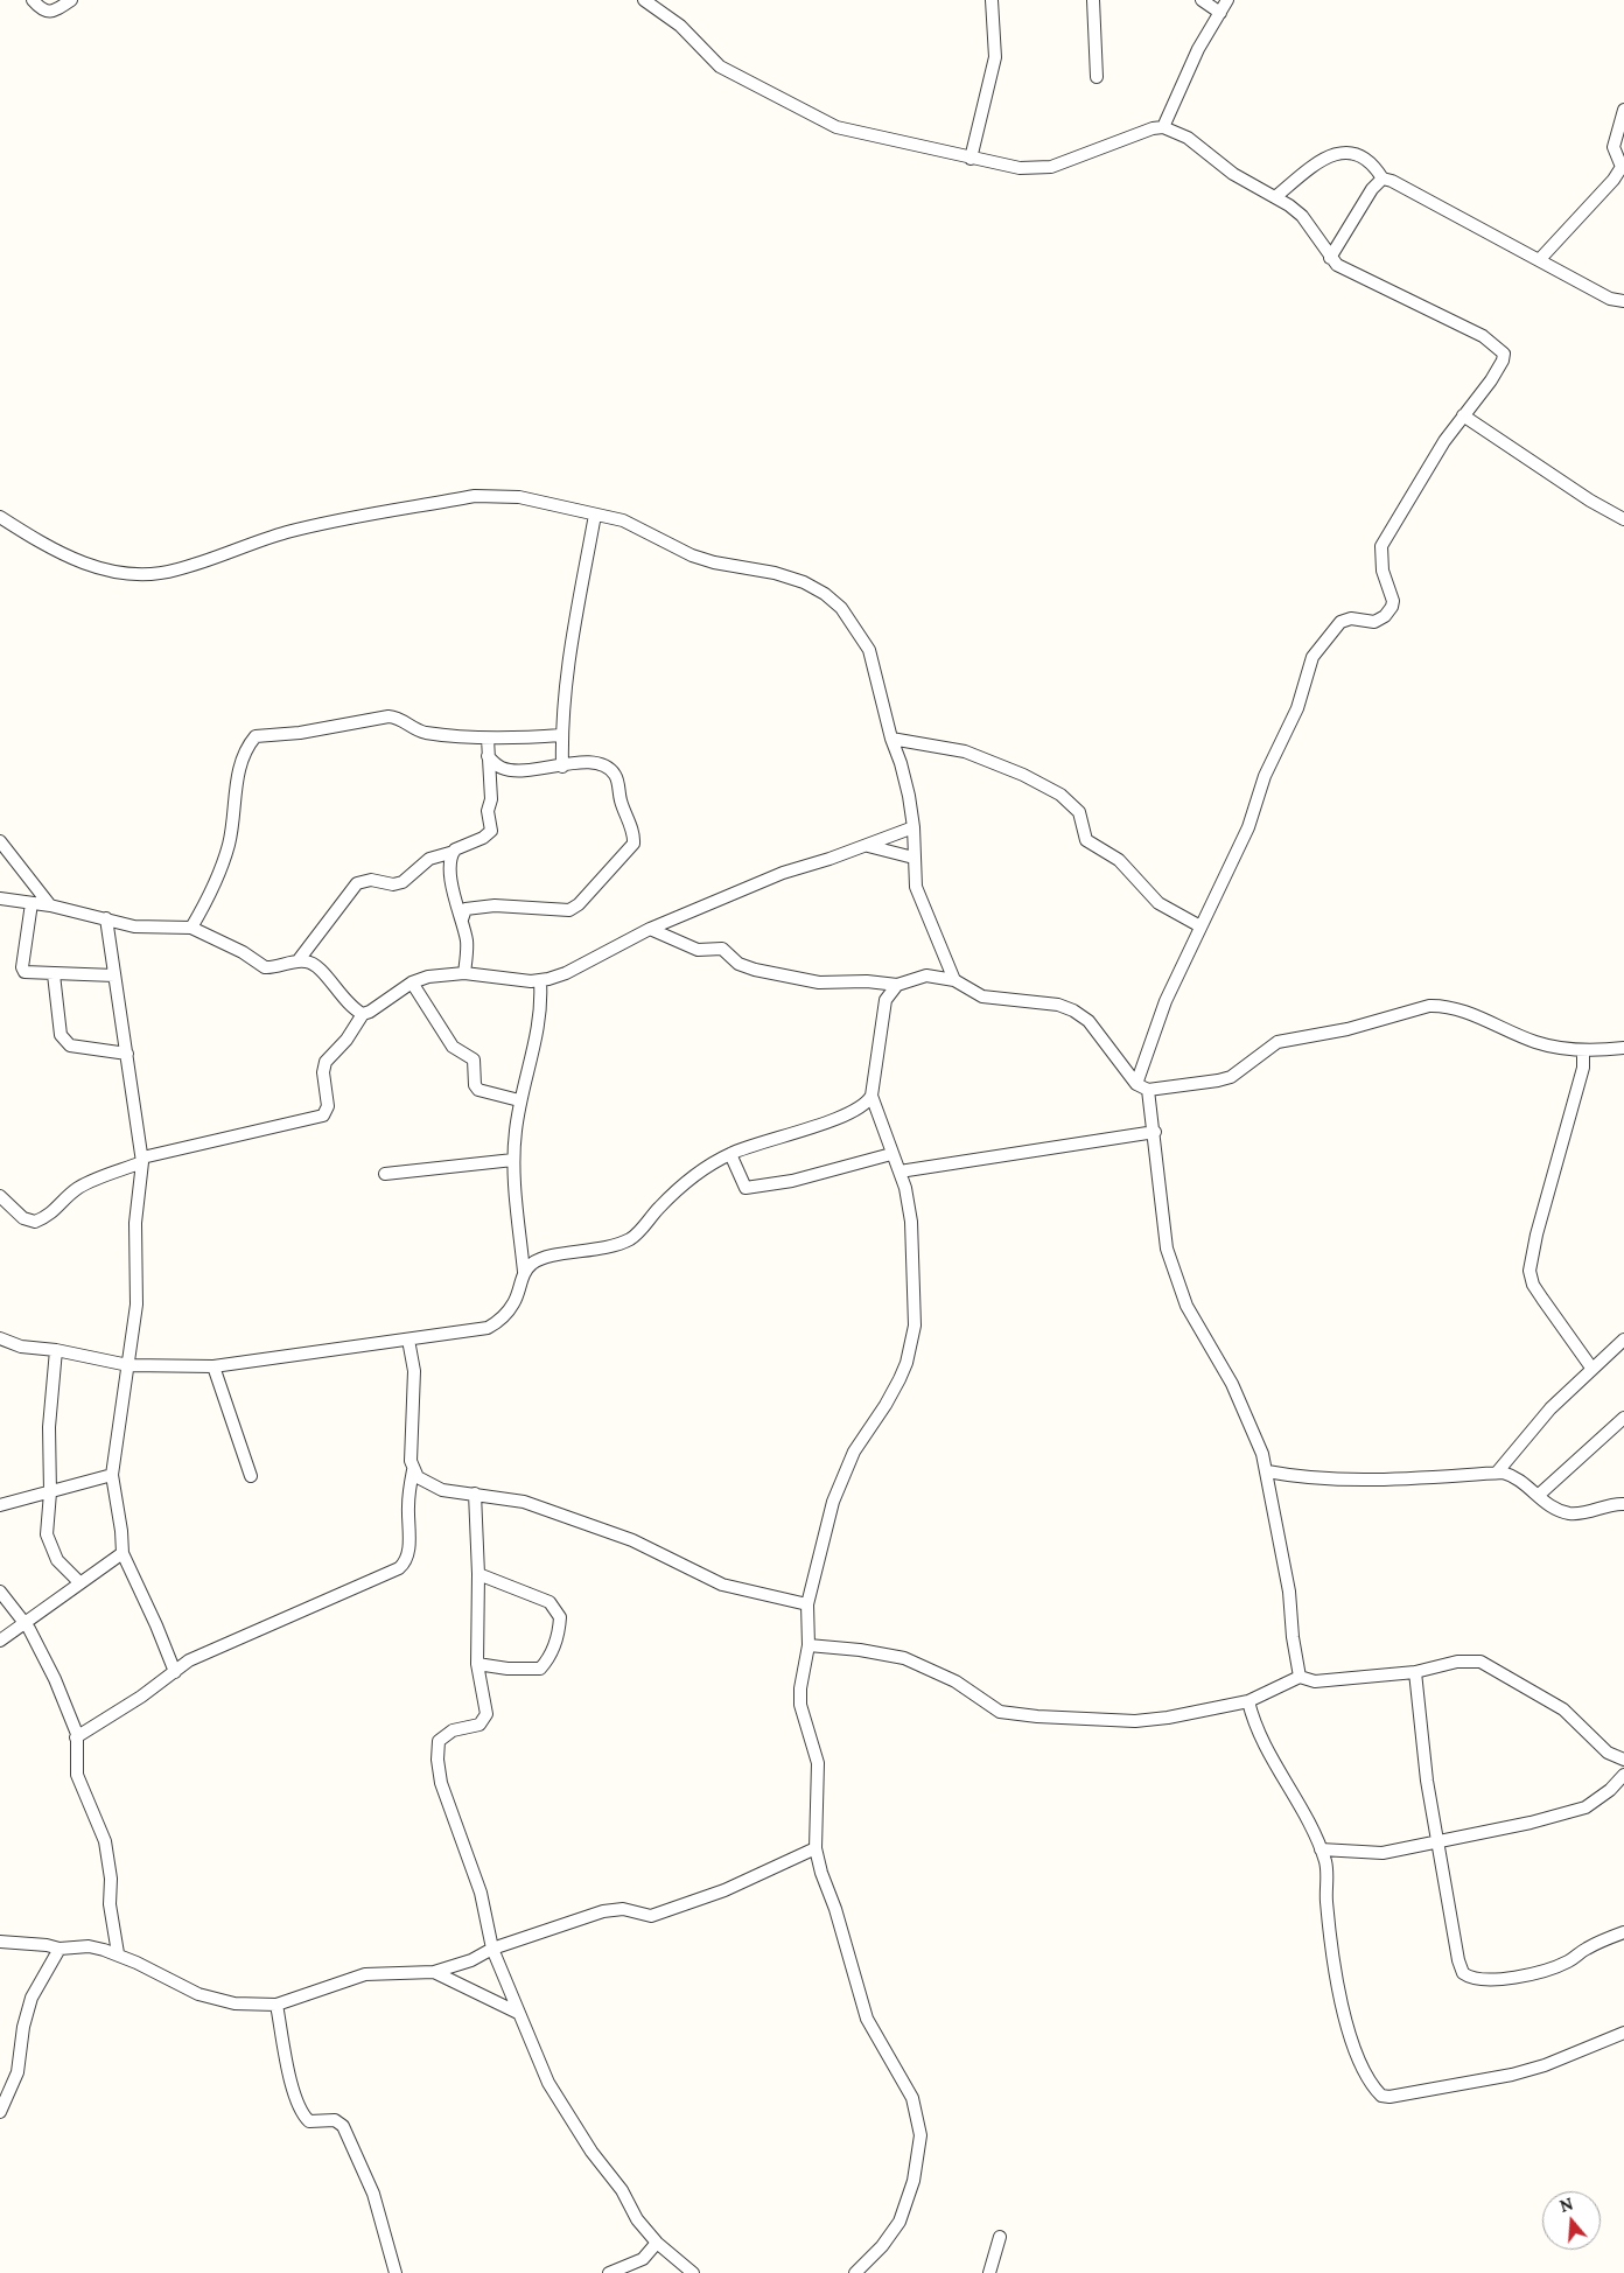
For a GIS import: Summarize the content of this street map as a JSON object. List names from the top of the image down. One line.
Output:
{"north":"top"}
